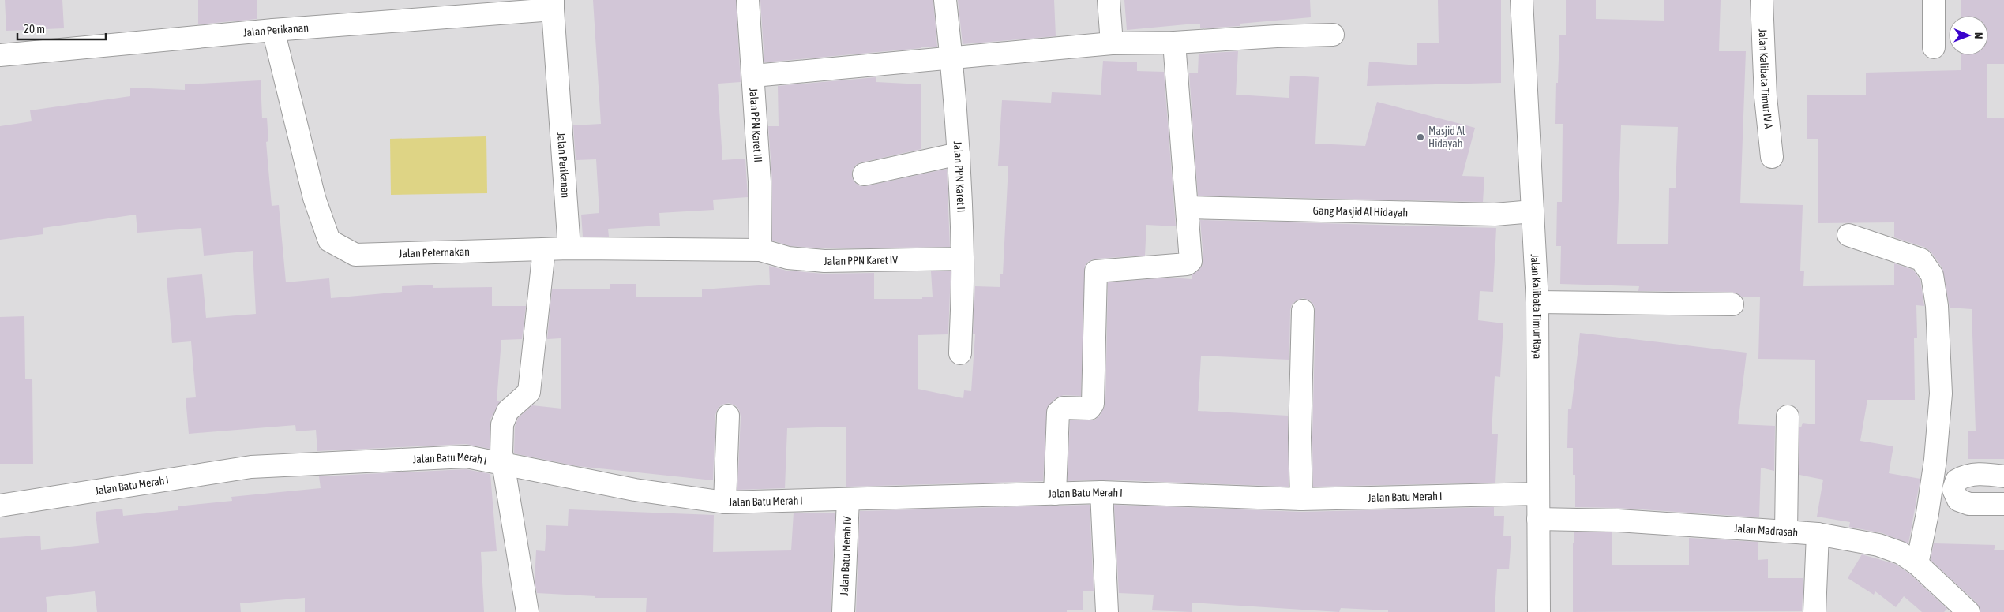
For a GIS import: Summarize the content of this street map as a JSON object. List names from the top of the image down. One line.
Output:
{"streets":{"street":["Jalan Perikanan","Jalan Kalibata Timur IV A","Jalan PPN Karet III","Jalan PPN Karet II","Gang Masjid Al Hidayah","Jalan Peternakan","Jalan PPN Karet IV","Jalan Kalibata Timur Raya","Jalan Batu Merah I","Jalan Madrasah","Jalan Batu Merah IV"]},"crossings":[["Jalan Perikanan","Jalan Peternakan"],["Jalan PPN Karet III","Jalan Peternakan"],["Jalan PPN Karet III","Jalan PPN Karet IV"],["Jalan PPN Karet II","Jalan PPN Karet IV"],["Gang Masjid Al Hidayah","Jalan Kalibata Timur Raya"],["Jalan Peternakan","Jalan PPN Karet IV"],["Jalan Kalibata Timur Raya","Jalan Batu Merah I"],["Jalan Kalibata Timur Raya","Jalan Madrasah"],["Jalan Batu Merah I","Jalan Batu Merah IV"]],"places":["Masjid Al Hidayah"],"scale_bar":"20 m","north":"right"}
